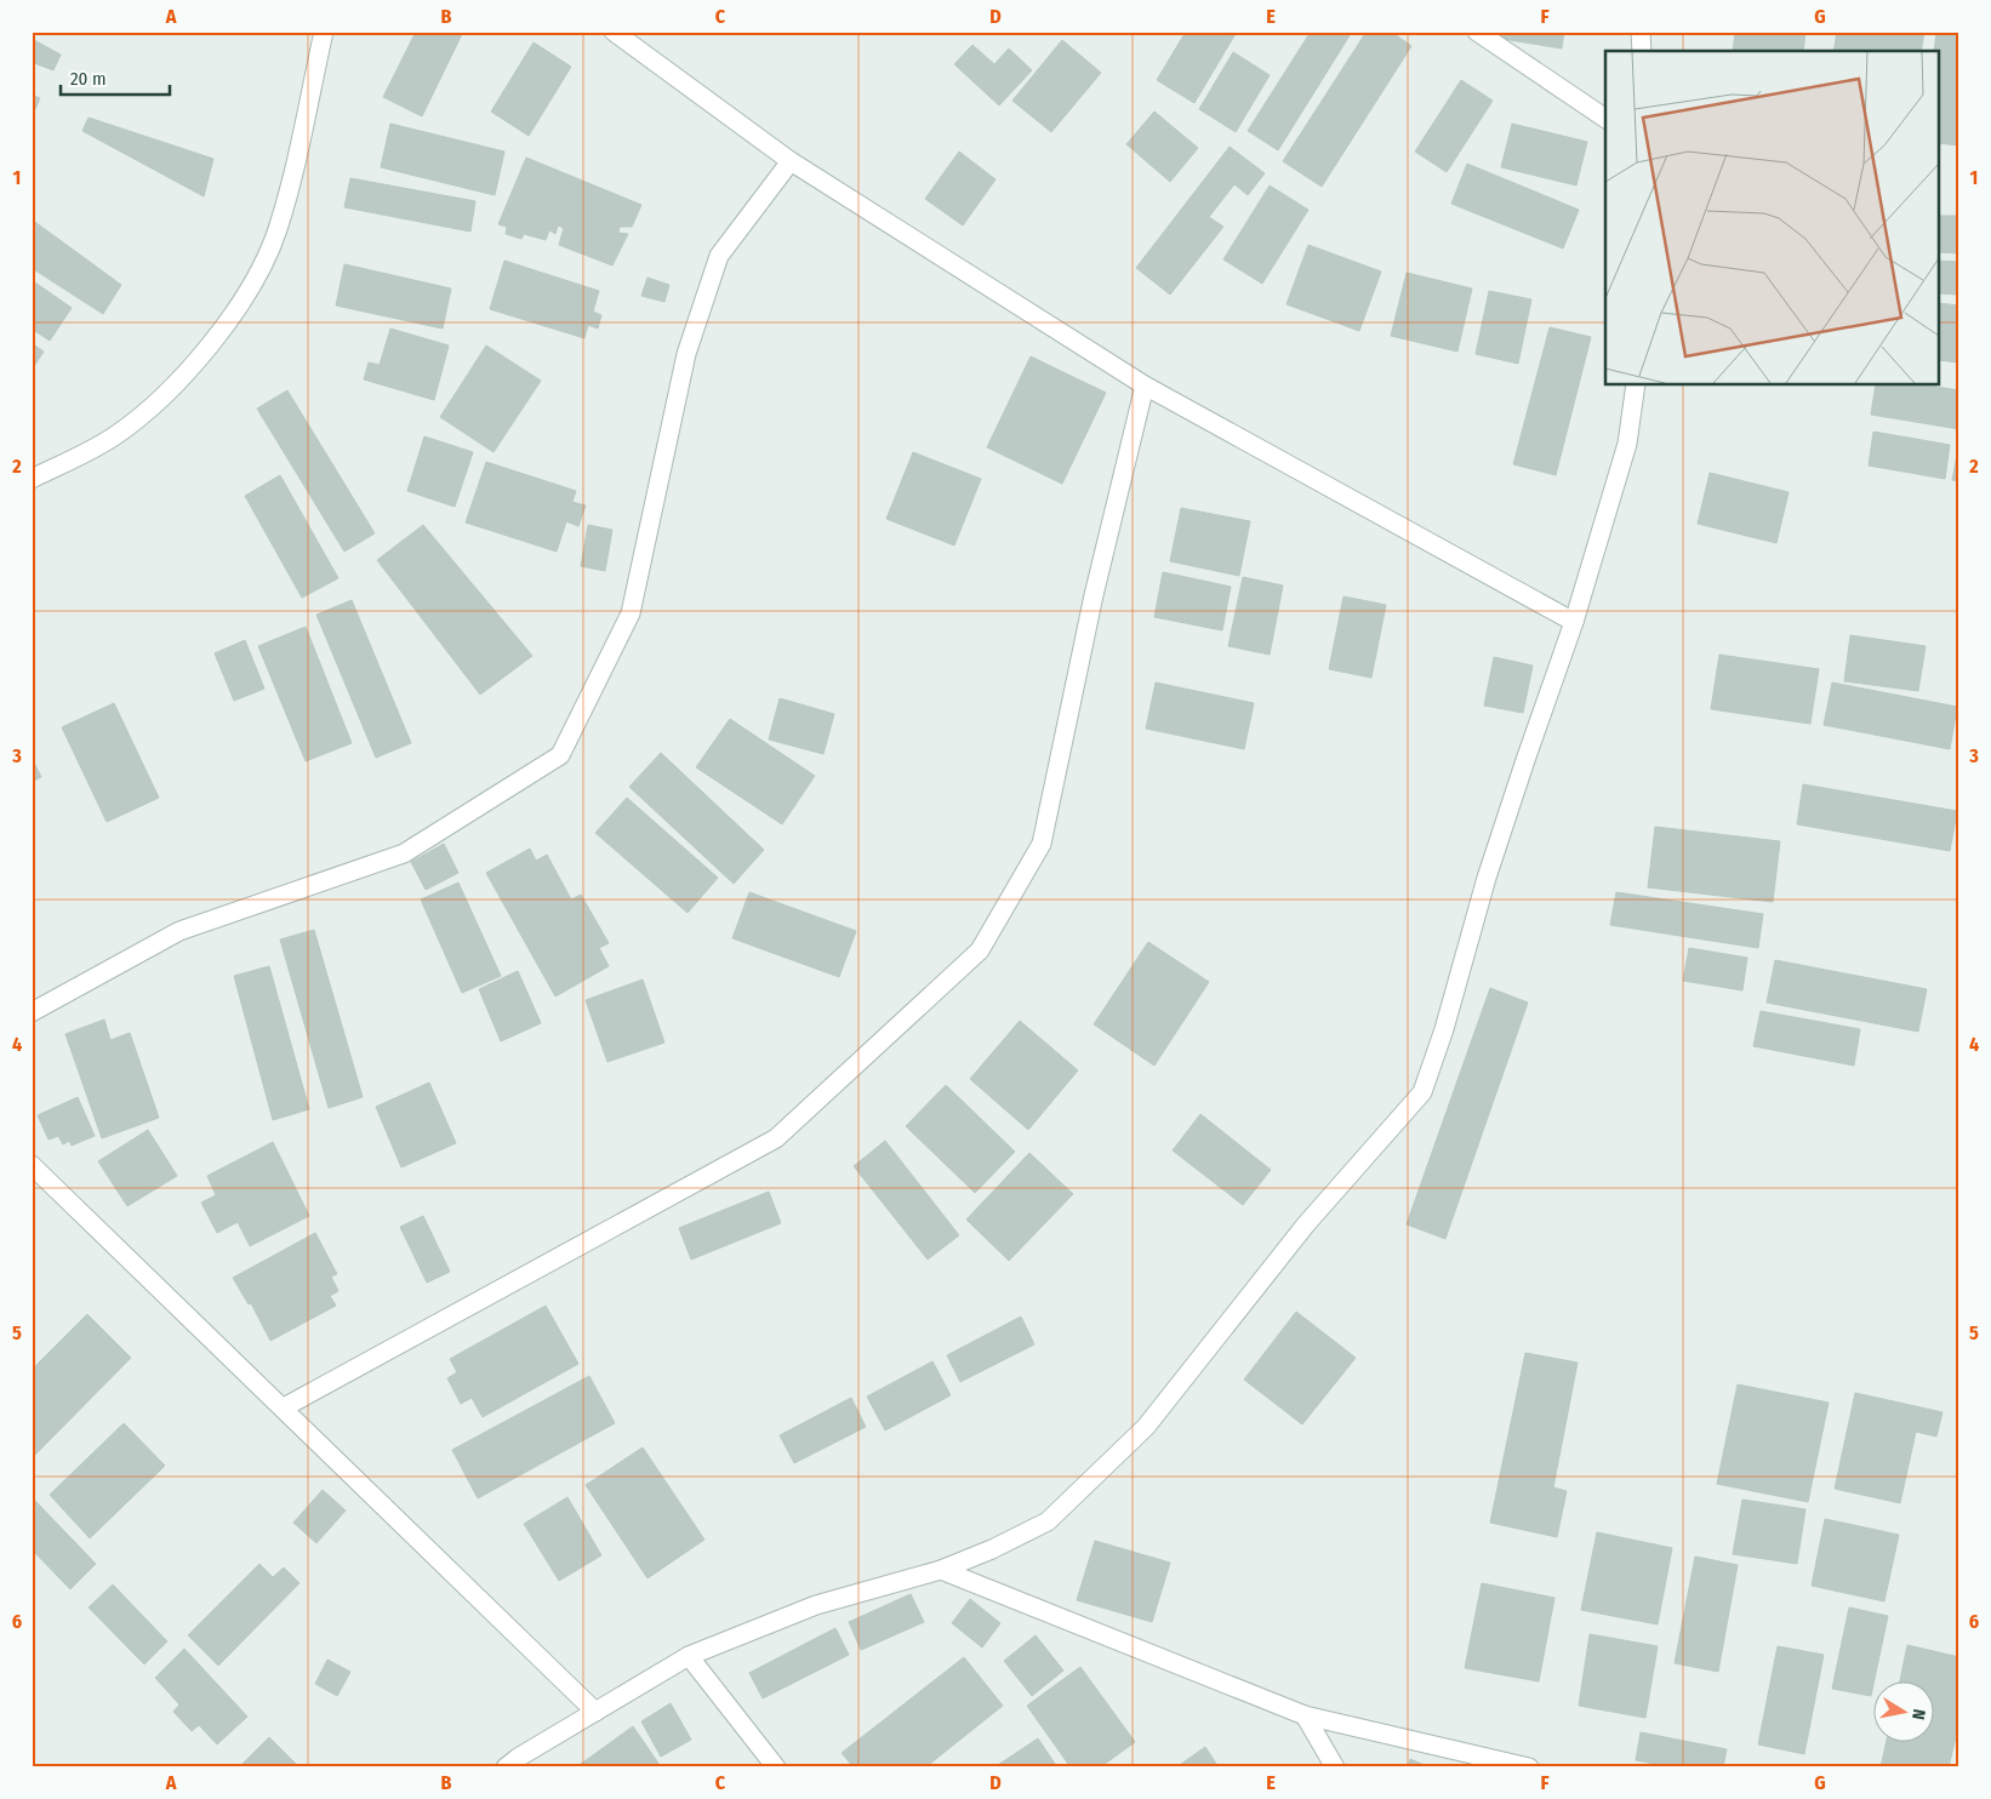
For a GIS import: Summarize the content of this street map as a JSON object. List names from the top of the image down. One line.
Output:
{"scale_bar":"20 m","north":"right","grid":{"columns":["A","B","C","D","E","F","G"],"rows":["1","2","3","4","5","6"]}}
